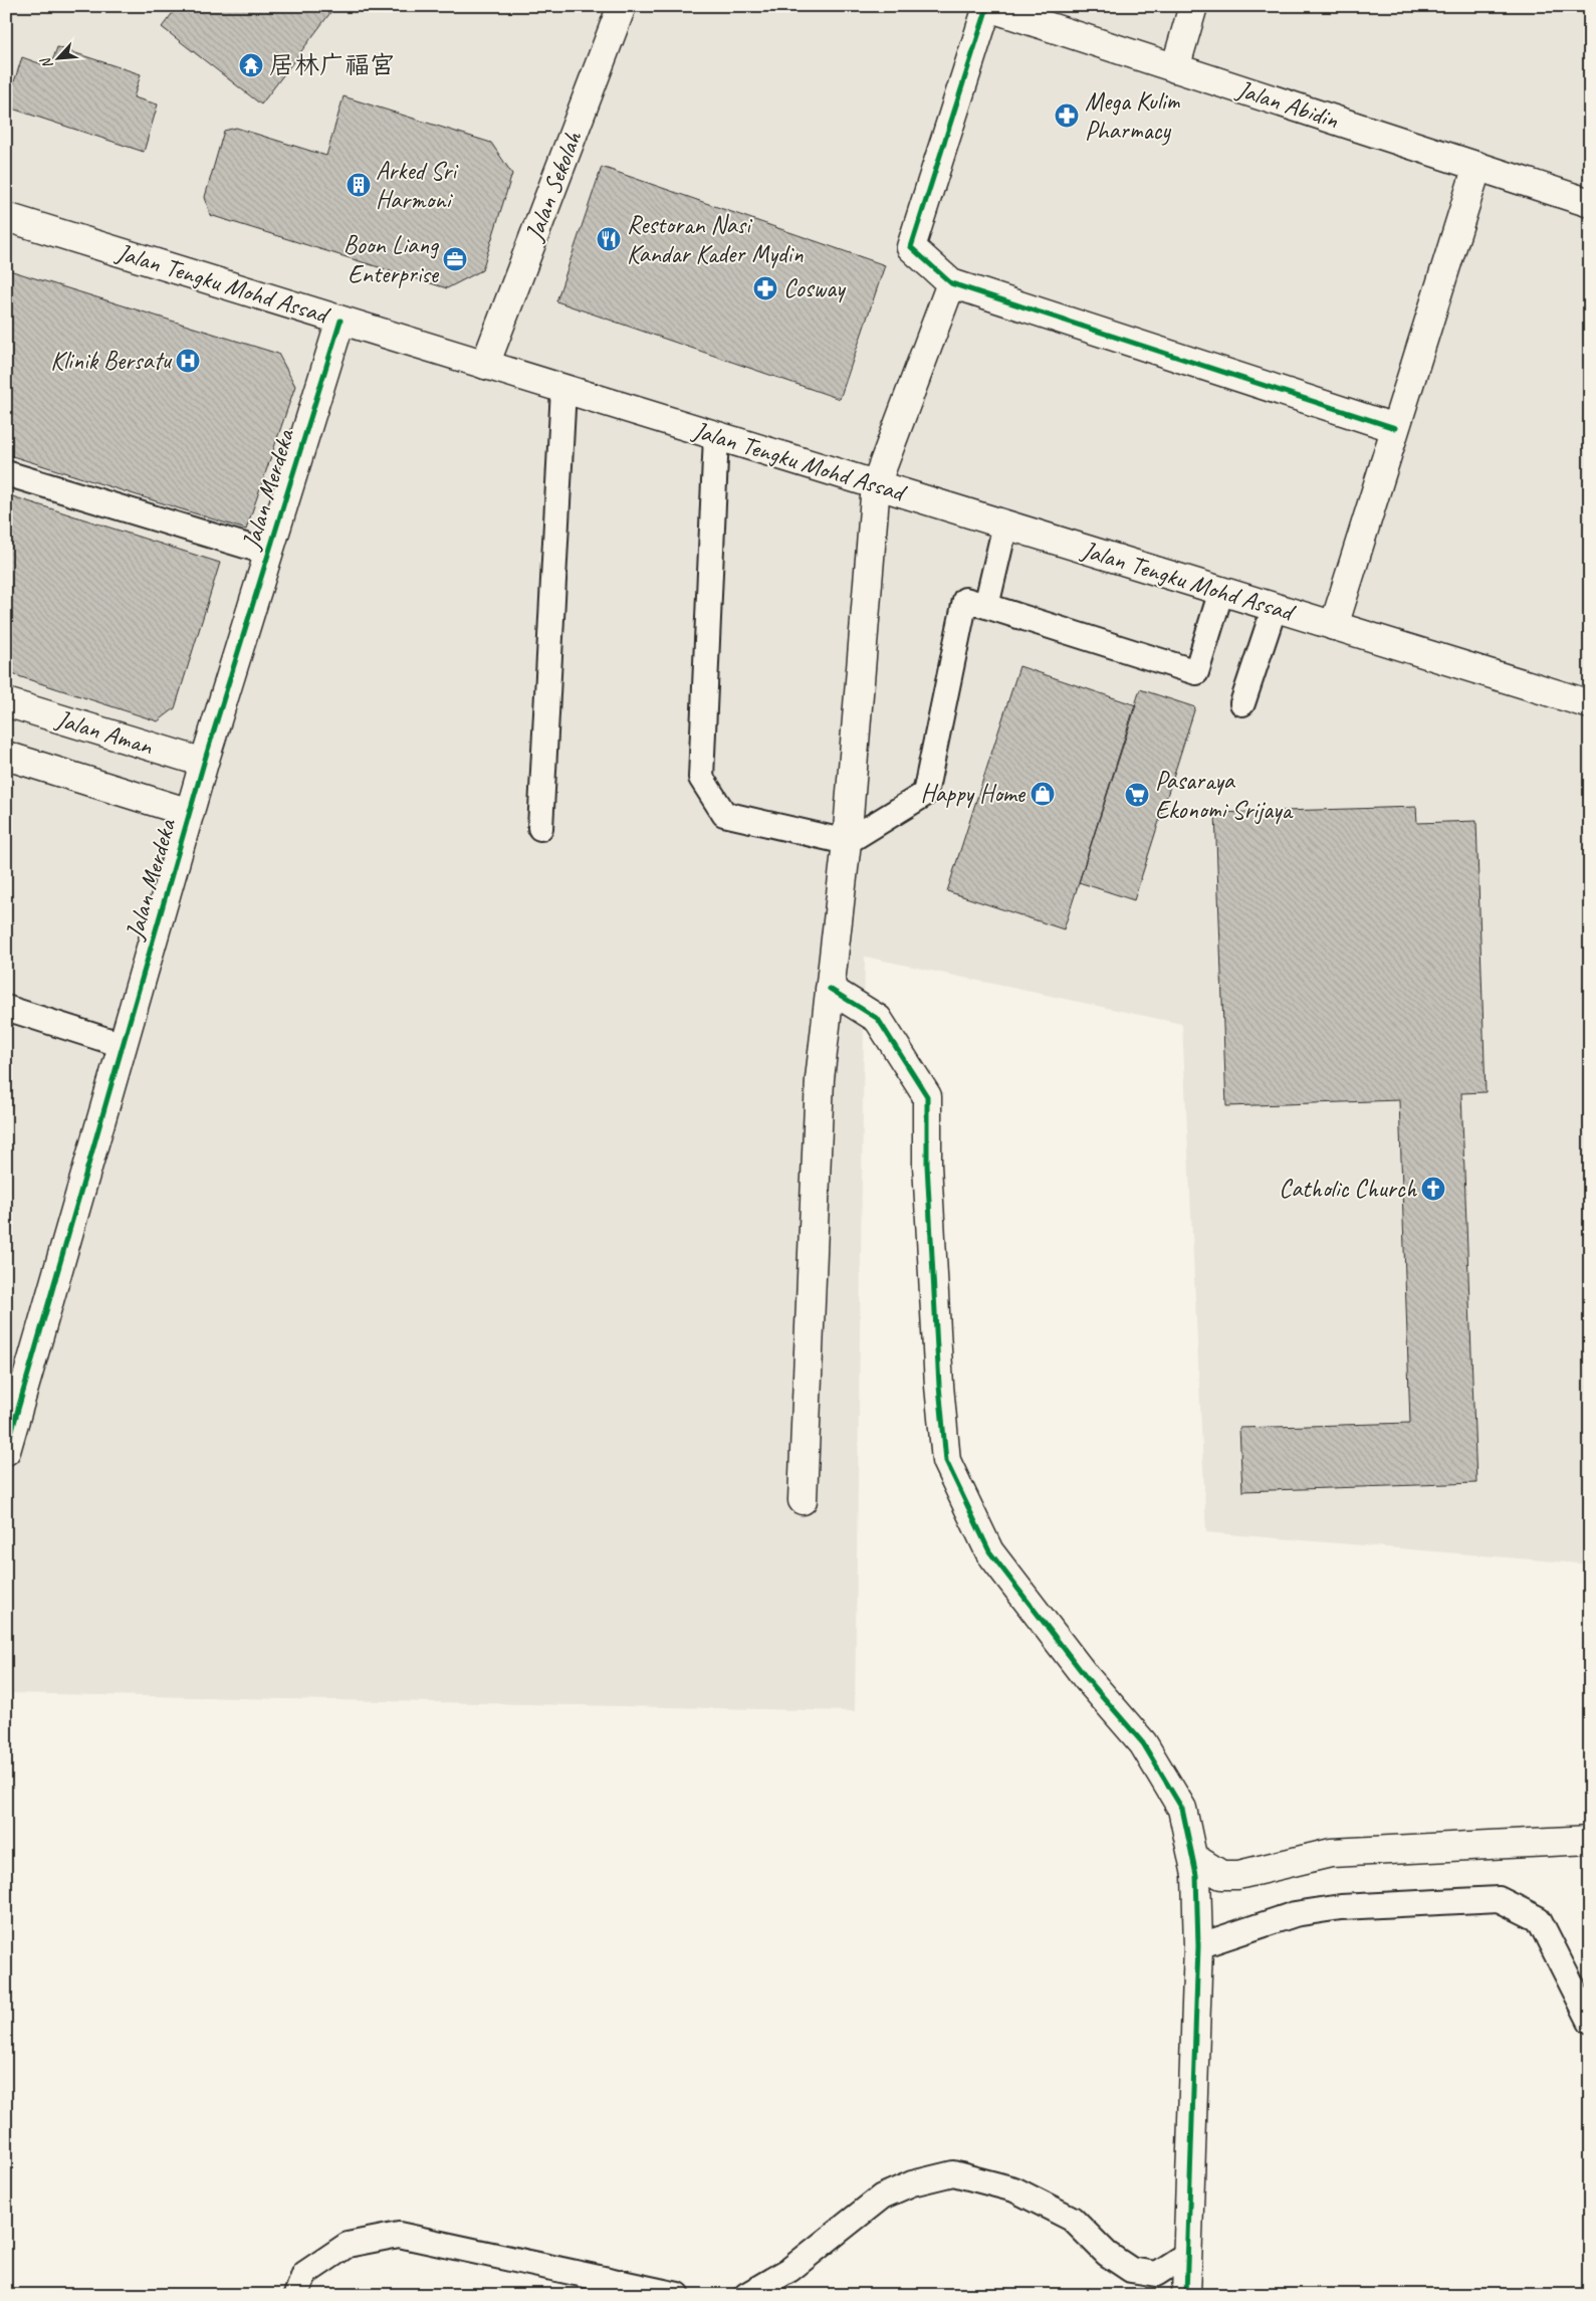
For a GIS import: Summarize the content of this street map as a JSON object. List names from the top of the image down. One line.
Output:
{"streets":{"street":["Jalan Abidin","Jalan Sekolah","Jalan Tengku Mohd Assad","Jalan Merdeka","Jalan Aman"]},"crossings":[["Jalan Sekolah","Jalan Tengku Mohd Assad"],["Jalan Tengku Mohd Assad","Jalan Merdeka"],["Jalan Merdeka","Jalan Aman"]],"places":{"temple":["居林广福宮"],"pharmacy":["Mega Kulim Pharmacy","Cosway"],"building":["Arked Sri Harmoni"],"restaurant":["Restoran Nasi Kandar Kader Mydin"],"office":["Boon Liang Enterprise"],"hospital":["Klinik Bersatu"],"shop":["Happy Home"],"supermarket":["Pasaraya Ekonomi Srijaya"],"church":["Catholic Church"]},"north":"bottom left"}
